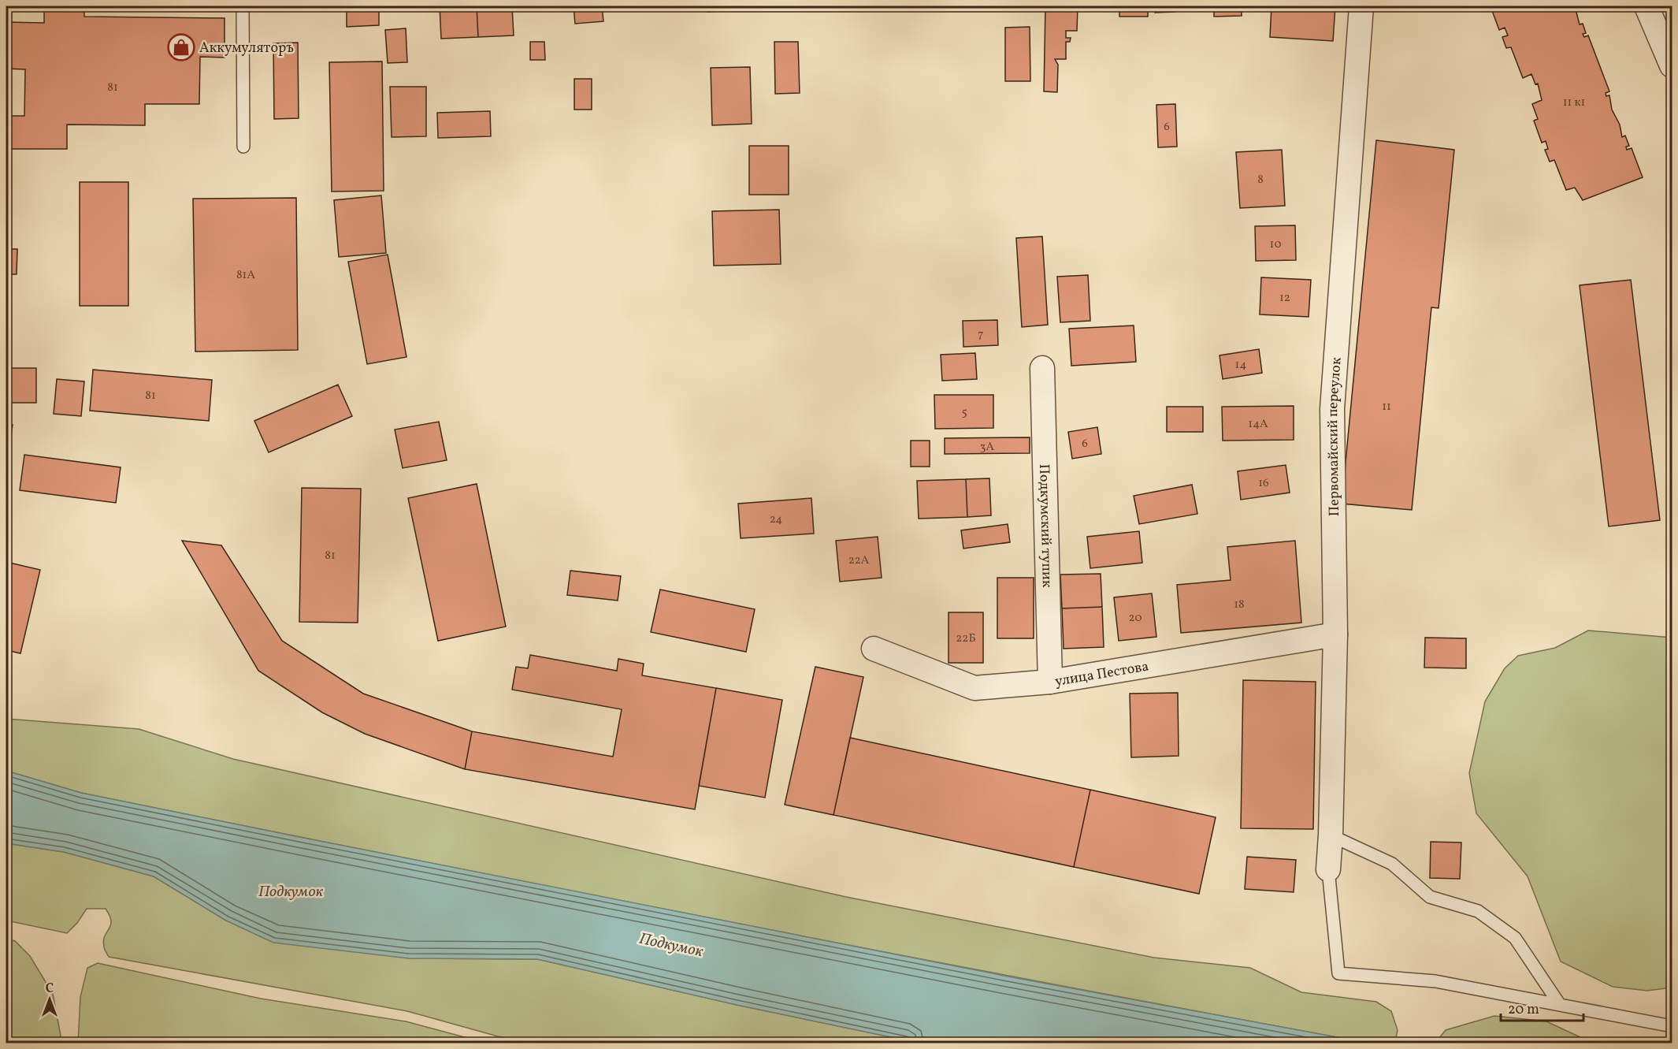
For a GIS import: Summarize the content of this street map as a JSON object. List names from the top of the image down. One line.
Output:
{"streets":{"street":["Первомайский переулок","Подкумский тупик","улица Пестова"]},"crossings":[["Первомайский переулок","улица Пестова"],["Подкумский тупик","улица Пестова"]],"water":["Подкумок"],"places":{"shop":["Аккумуляторъ"]},"house_numbers":["81","11 к1","6","8","10","81А","12","7","14","81","11","5","14А","6","3А","16","24","81","22А","18","20","22Б"],"scale_bar":"20 m","north":"top"}
